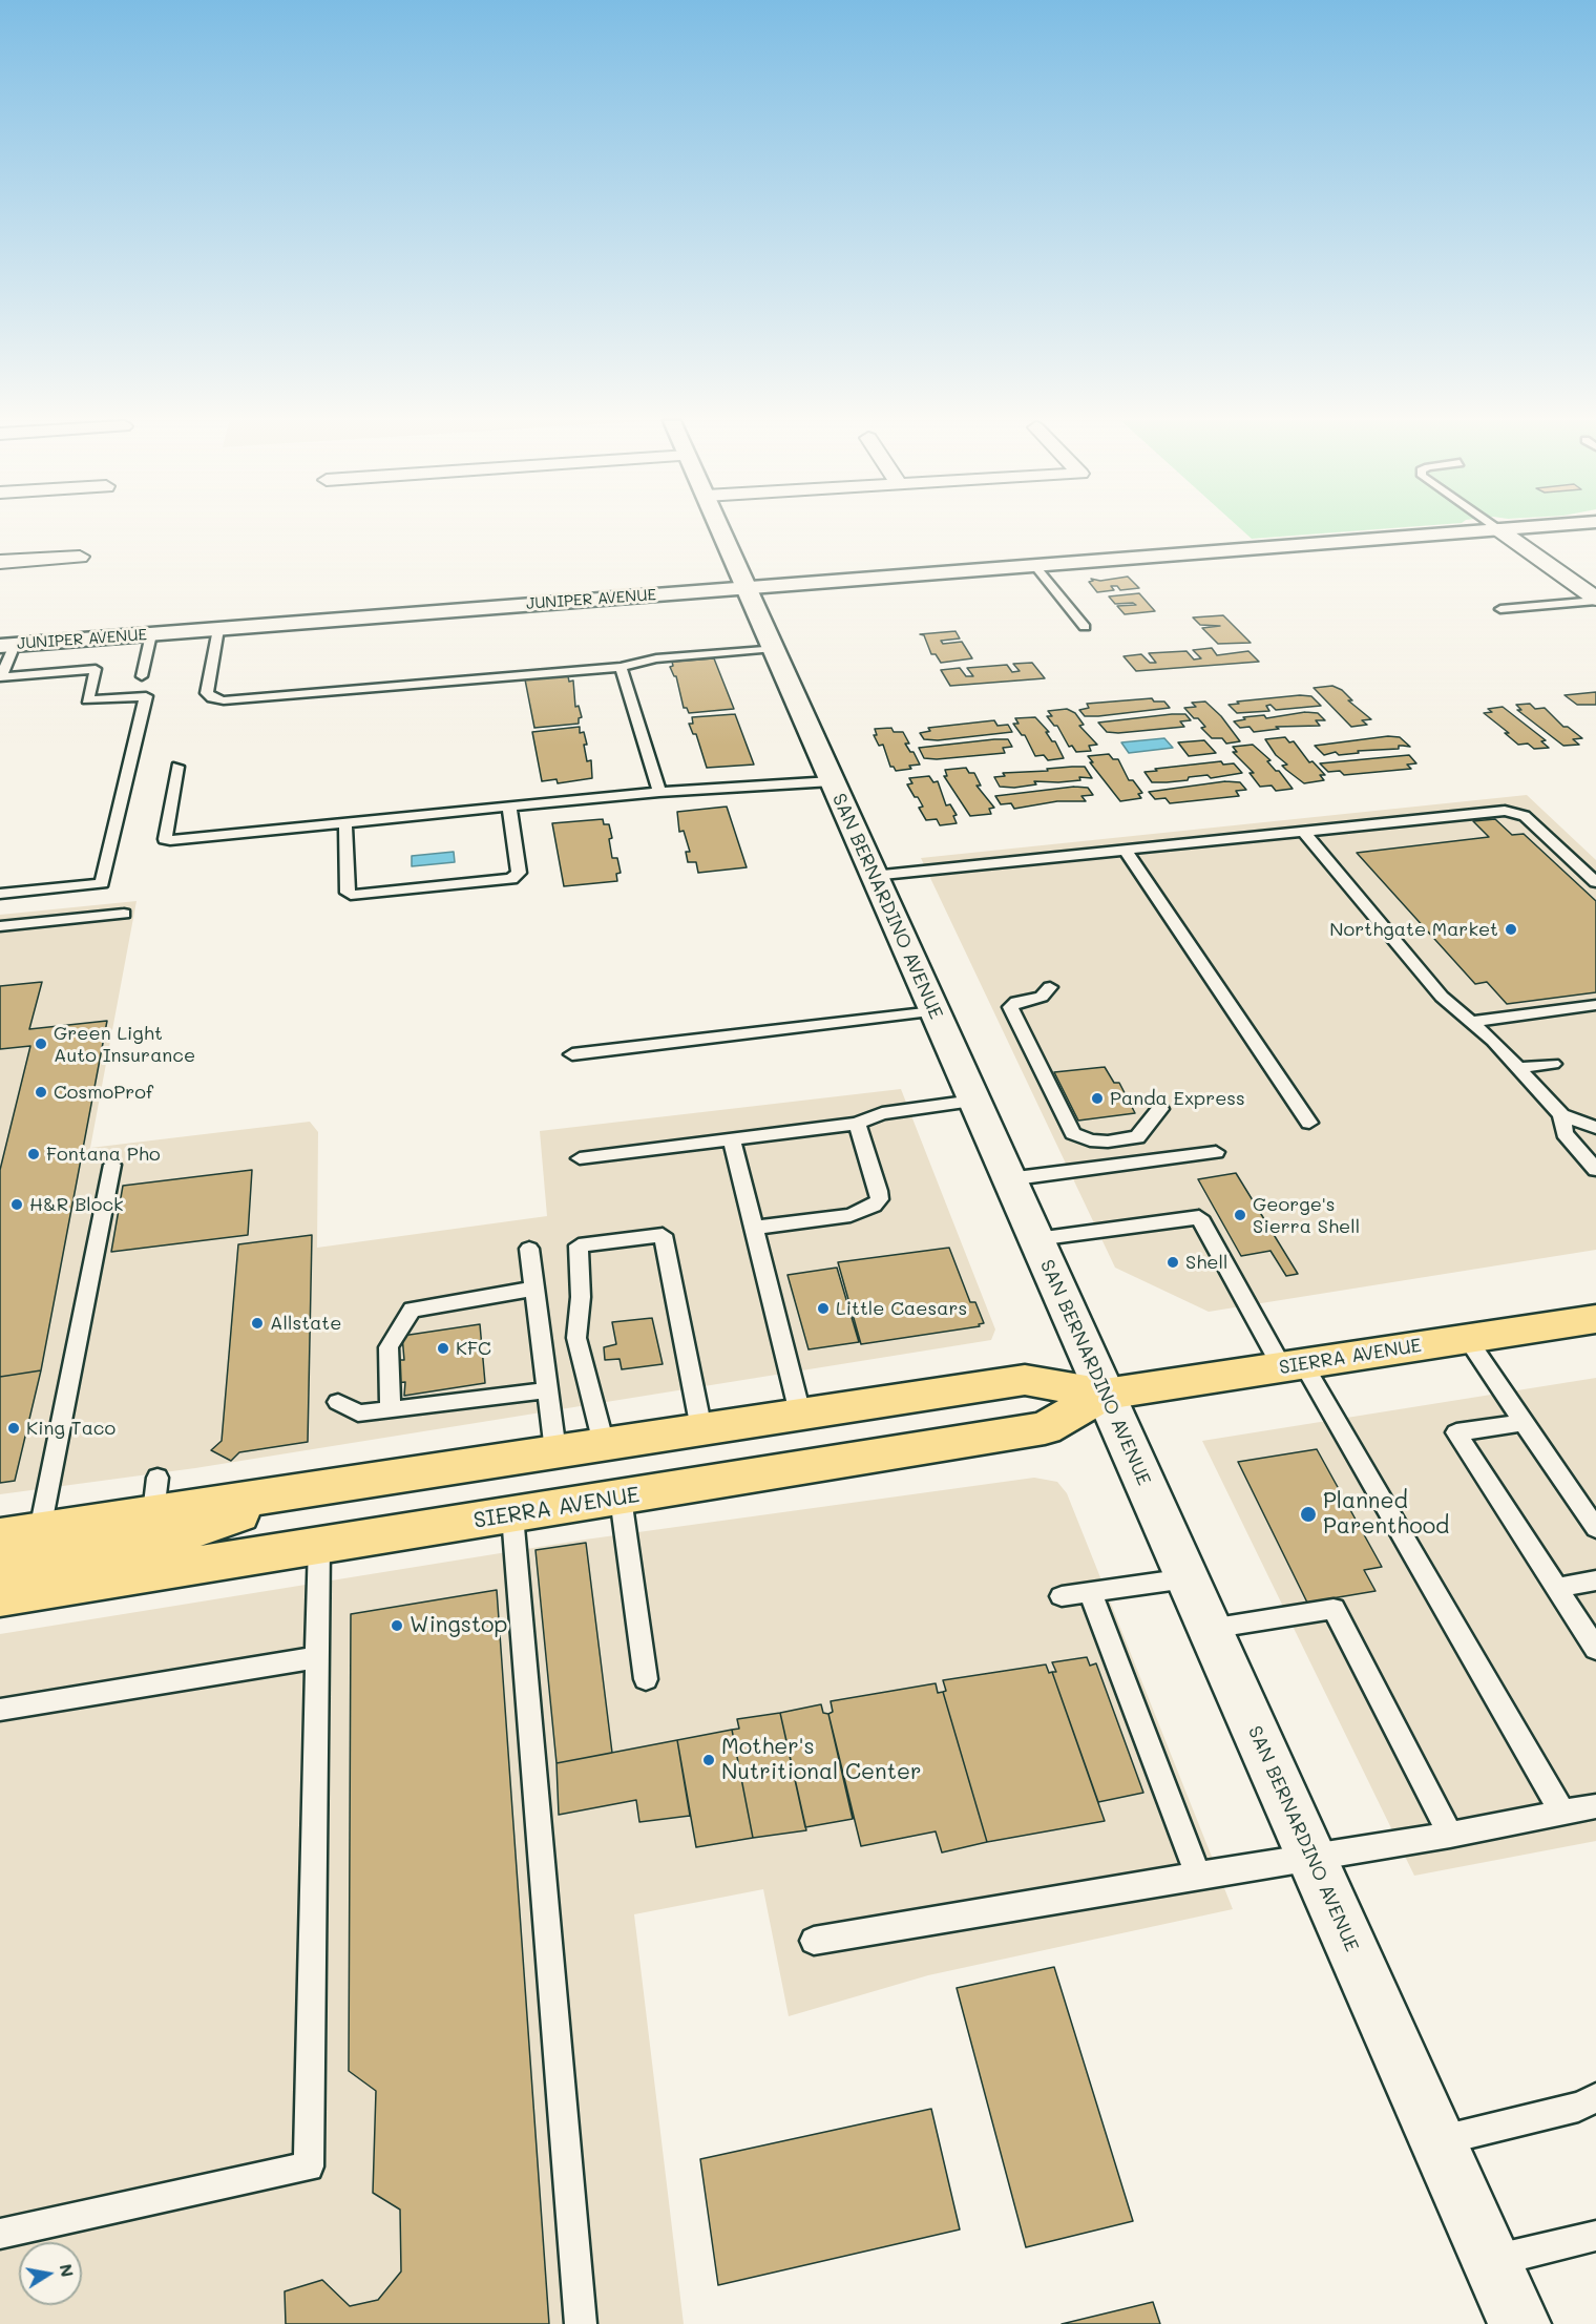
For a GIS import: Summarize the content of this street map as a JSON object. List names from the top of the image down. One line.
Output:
{"streets":{"main road":["JUNIPER AVENUE","SAN BERNARDINO AVENUE","SIERRA AVENUE"]},"crossings":[["JUNIPER AVENUE","SAN BERNARDINO AVENUE"],["SAN BERNARDINO AVENUE","SIERRA AVENUE"]],"places":["Northgate Market","Green Light Auto Insurance","CosmoProf","Panda Express","Fontana Pho","H&R Block","George's Sierra Shell","Shell","Little Caesars","Allstate","KFC","King Taco","Planned Parenthood","Wingstop","Mother's Nutritional Center"],"north":"right"}
